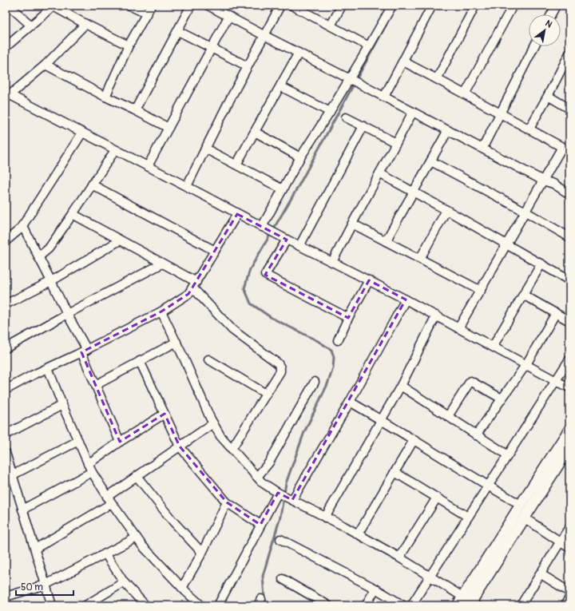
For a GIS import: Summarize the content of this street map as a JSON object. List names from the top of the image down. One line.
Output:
{"scale_bar":"50 m","north":"top right"}
